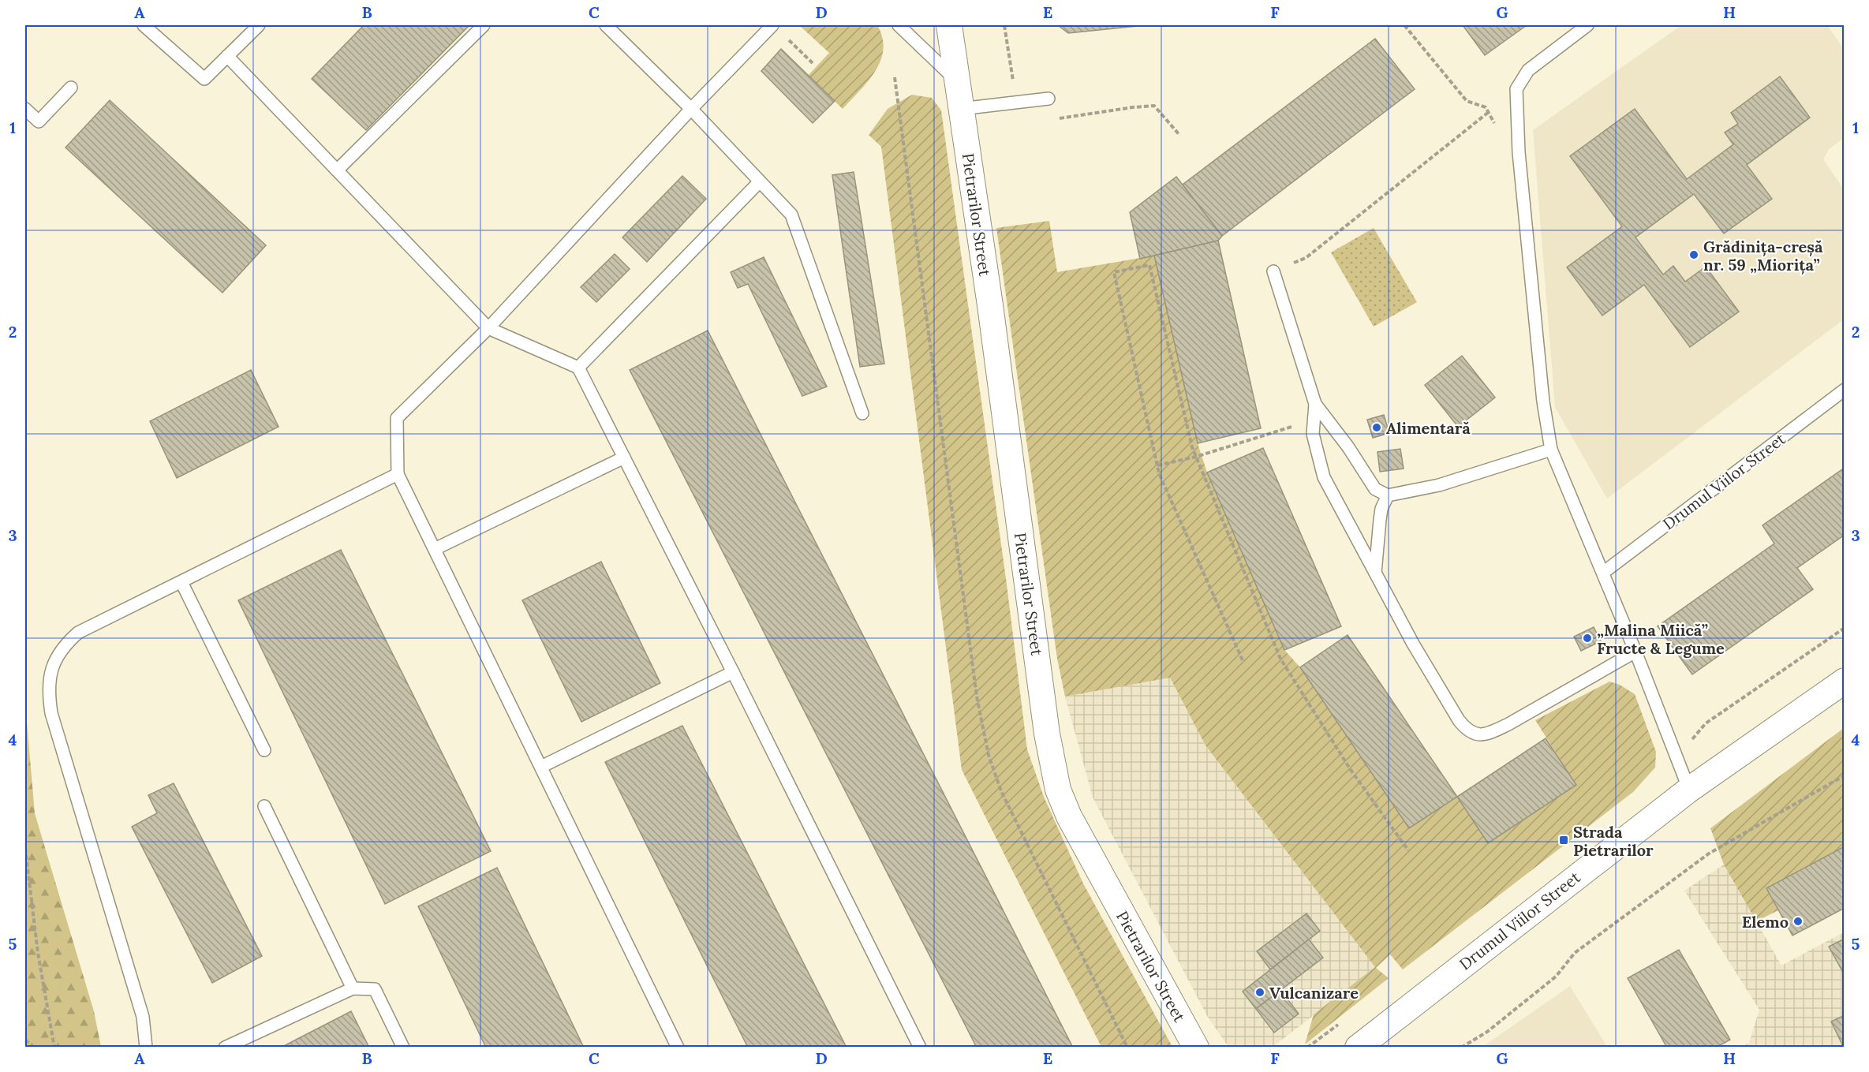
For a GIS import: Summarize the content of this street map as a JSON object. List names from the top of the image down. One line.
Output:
{"streets":{"street":["Pietrarilor Street","Drumul Viilor Street"]},"places":{"other":["Grădinița-creșă nr. 59 „Miorița”","Alimentară","„Malina Miică” Fructe & Legume","Elemo","Vulcanizare"],"transit":["Strada Pietrarilor"]},"grid":{"columns":["A","B","C","D","E","F","G","H"],"rows":["1","2","3","4","5"]}}
